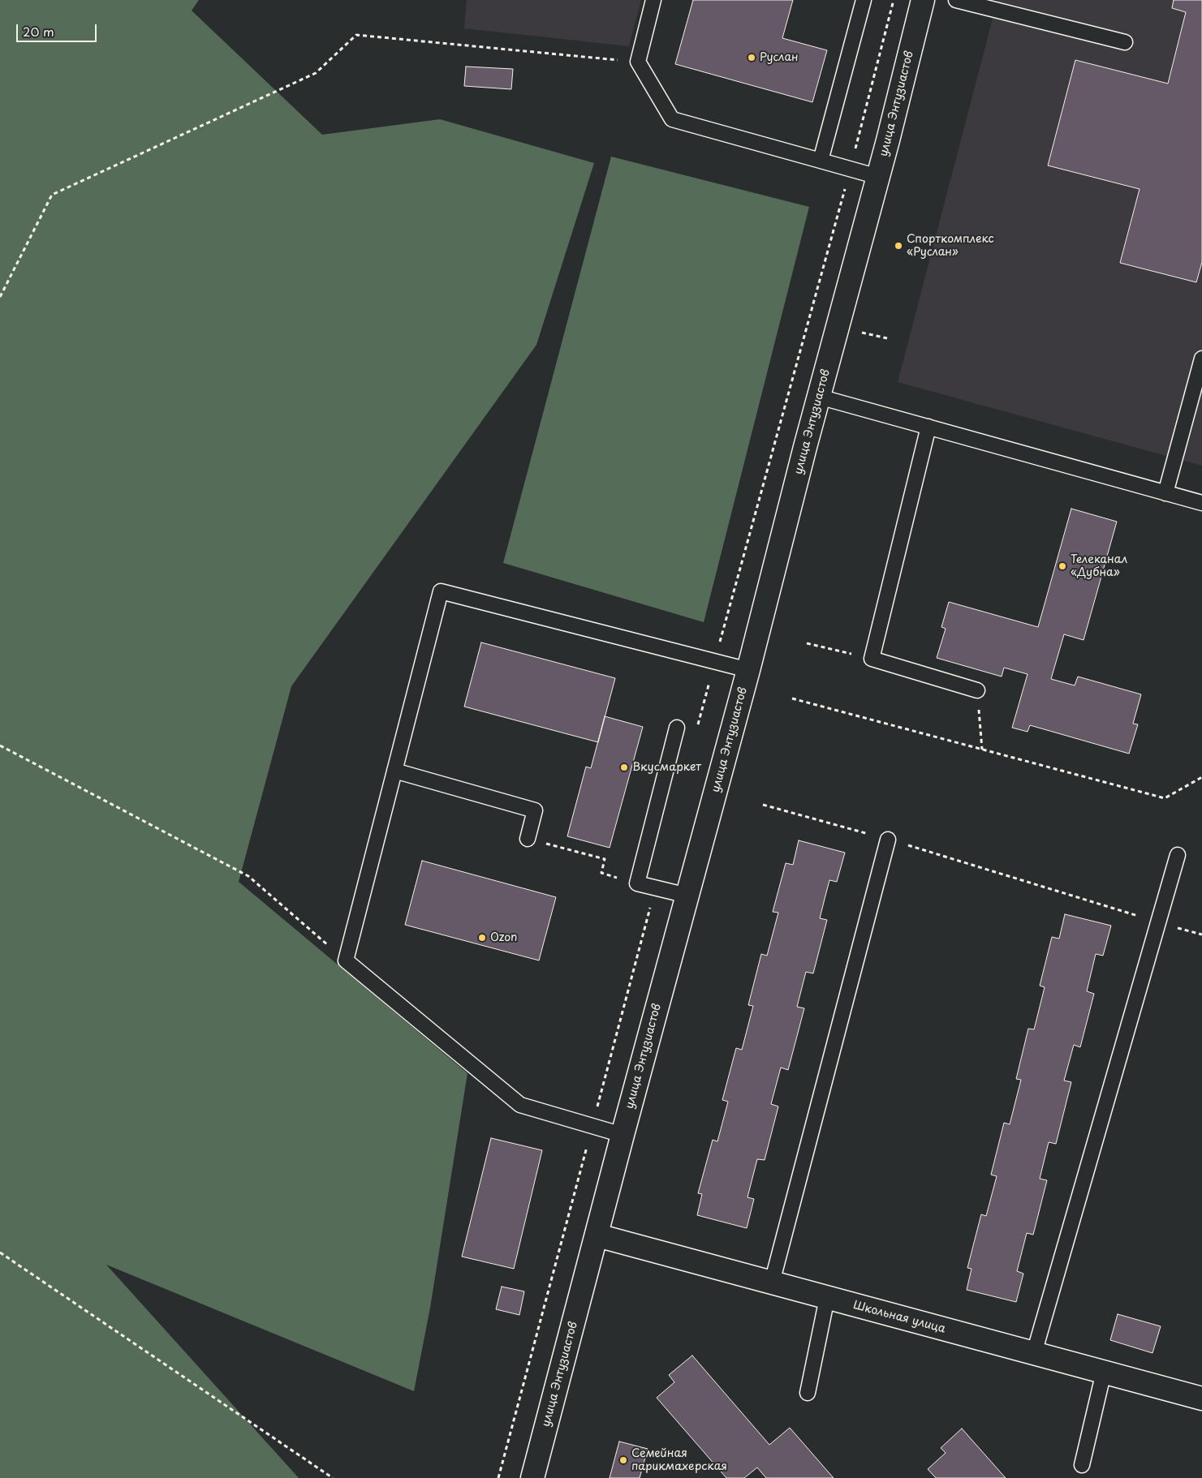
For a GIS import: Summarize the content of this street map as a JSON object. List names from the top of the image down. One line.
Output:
{"streets":{"street":["улица Энтузиастов","Школьная улица"]},"crossings":[["улица Энтузиастов","Школьная улица"]],"places":["Руслан","Спорткомплекс «Руслан»","Телеканал «Дубна»","Вкусмаркет","Ozon","Семейная парикмахерская"],"scale_bar":"20 m"}
